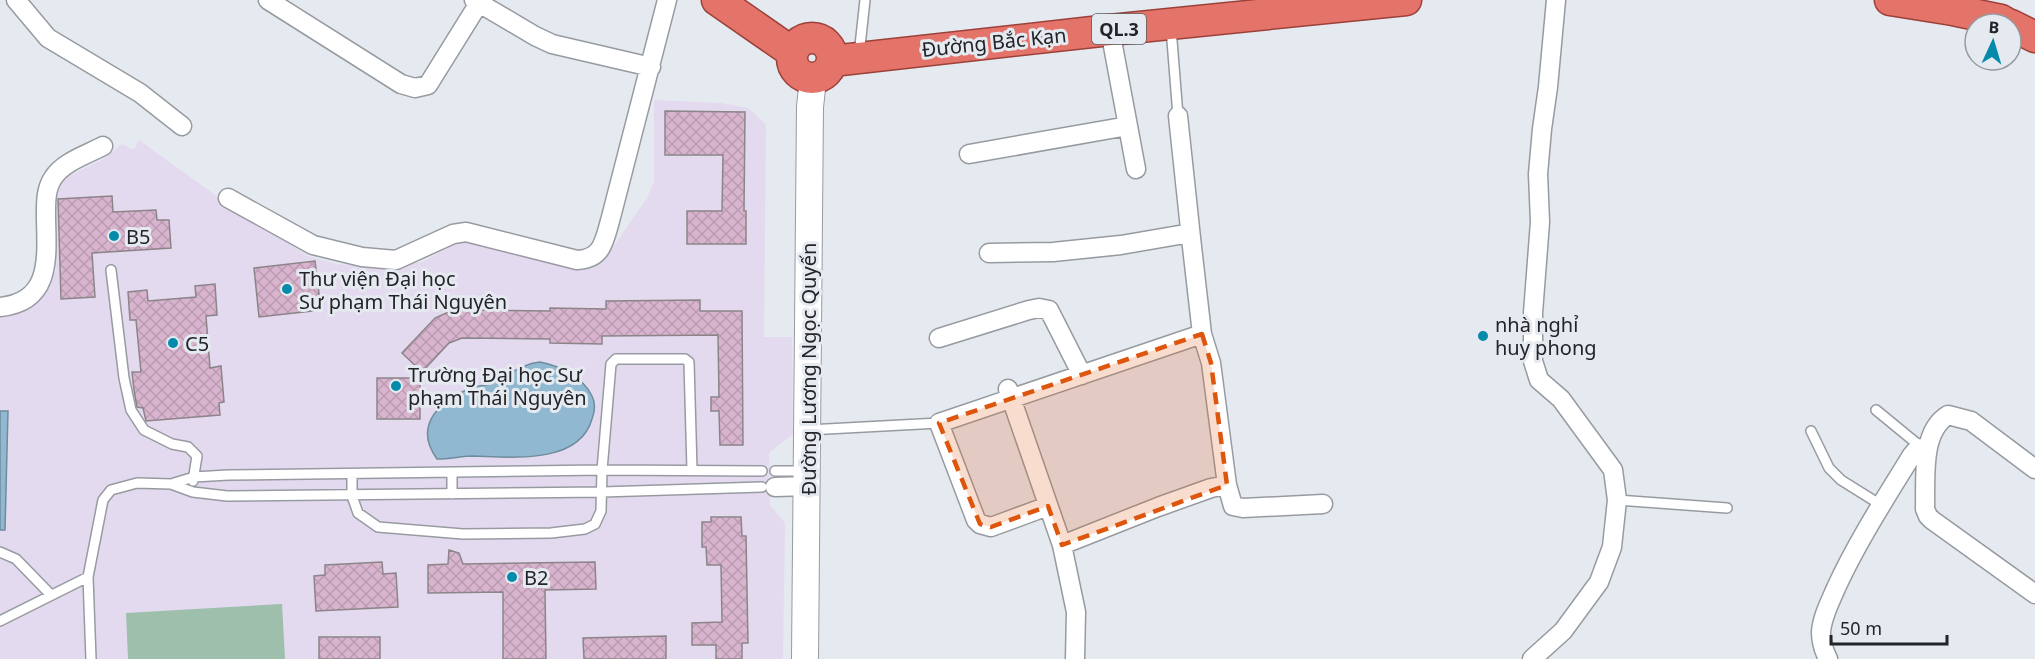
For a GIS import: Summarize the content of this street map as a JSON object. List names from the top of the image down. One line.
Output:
{"streets":{"highway":["QL.3","Đường Bắc Kạn"],"main road":["Đường Lương Ngọc Quyến"]},"crossings":[["Đường Bắc Kạn","Đường Lương Ngọc Quyến"]],"places":["B5","Thư viện Đại học Sư phạm Thái Nguyên","nhà nghỉ huy phong","C5","Trường Đại học Sư phạm Thái Nguyên","B2"],"scale_bar":"50 m","north":"top"}
